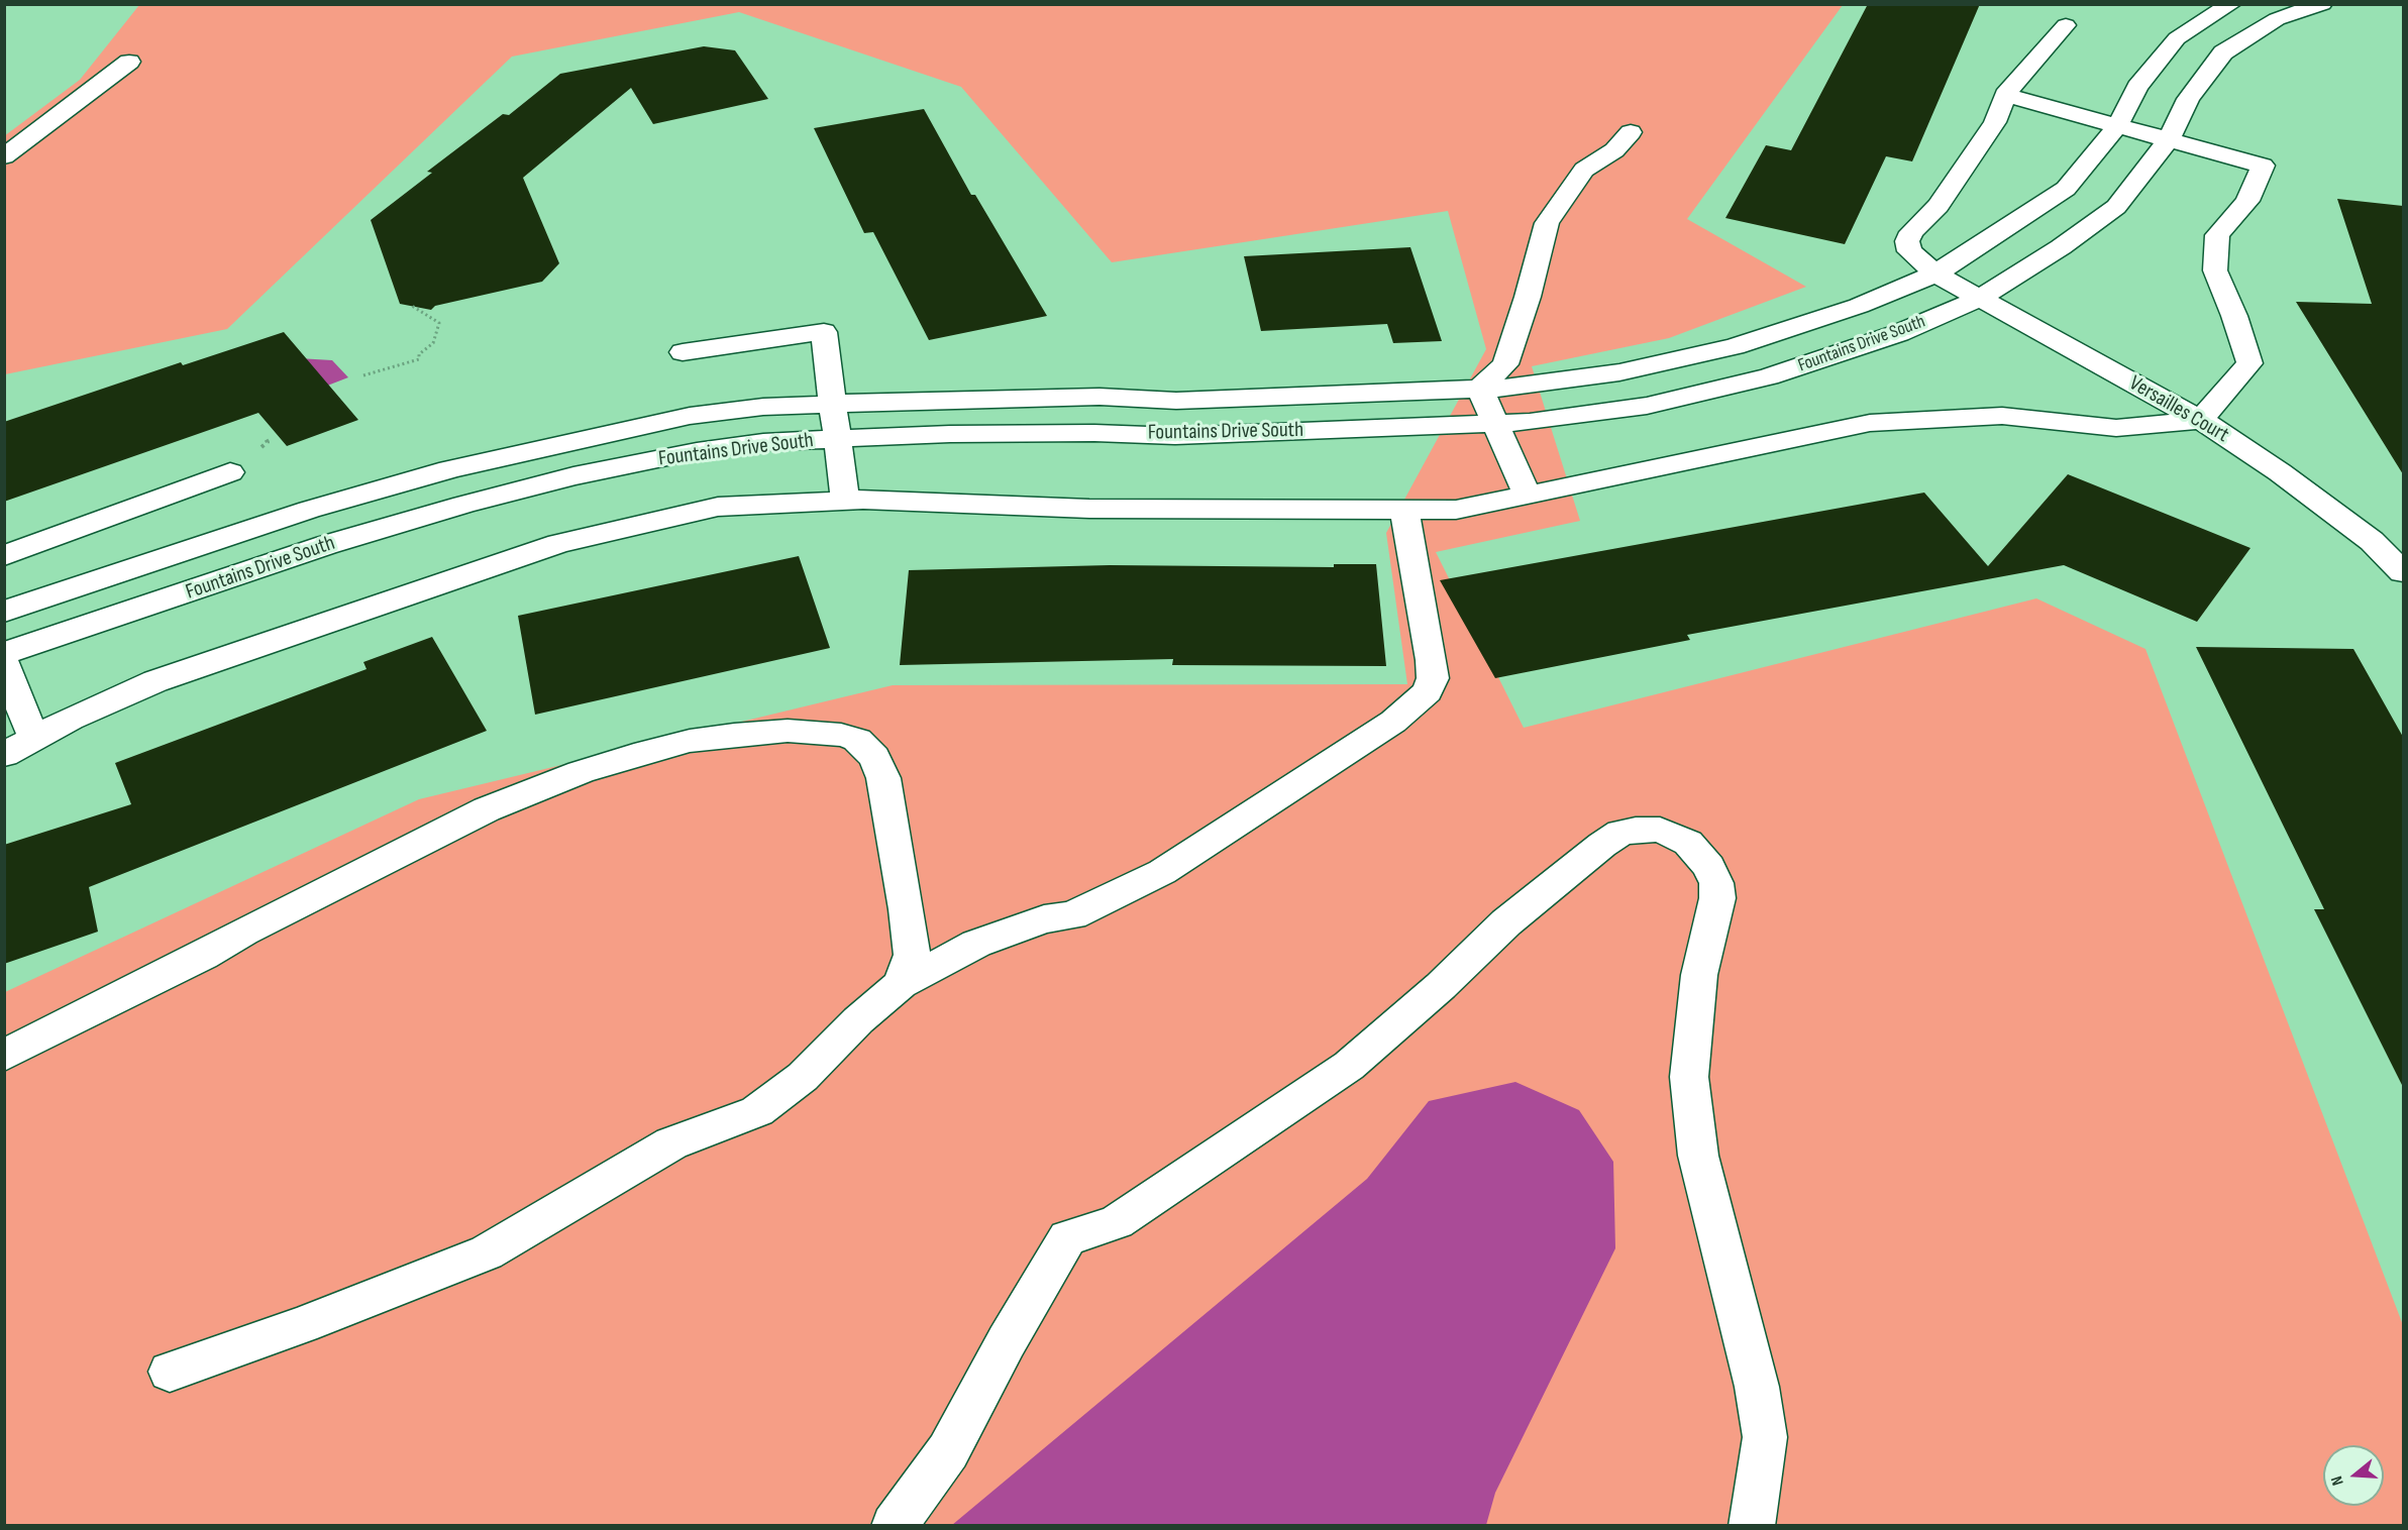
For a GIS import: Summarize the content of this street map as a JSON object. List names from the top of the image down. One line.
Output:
{"streets":{"street":["Fountains Drive South","Versailles Court"]},"crossings":[["Fountains Drive South","Versailles Court"]],"north":"left"}
